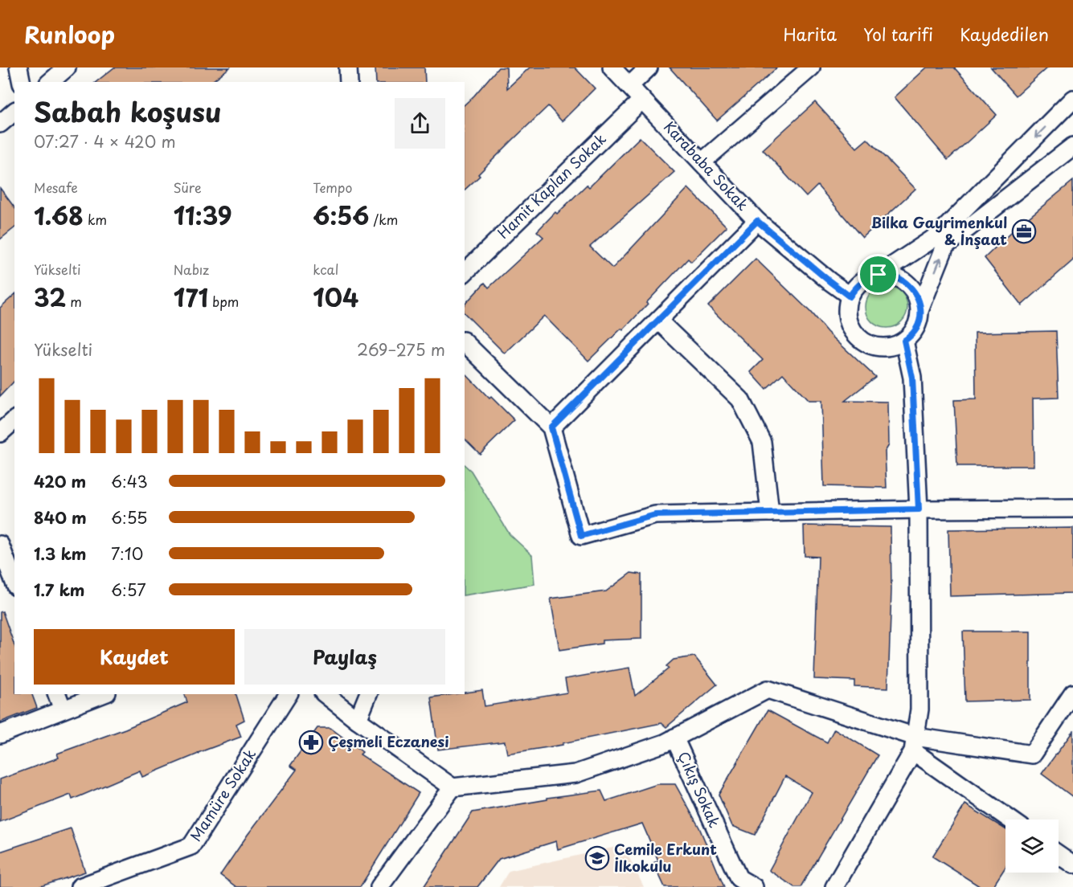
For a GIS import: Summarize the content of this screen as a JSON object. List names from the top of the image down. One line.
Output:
{"streets":{"street":["Karababa Sokak","Hamit Kaplan Sokak","Çıkış Sokak","Mamüre Sokak"]},"crossings":[["Karababa Sokak","Hamit Kaplan Sokak"]],"places":{"office":["Bilka Gayrimenkul & İnşaat"],"pharmacy":["Çeşmeli Eczanesi"],"school or university":["Cemile Erkunt İlkokulu"]},"page":{"header":"Runloop","nav":["Harita","Yol tarifi","Kaydedilen"],"heading":["Sabah koşusu","07:27 · 4 × 420 m"],"stats":[["Mesafe","1.68 km"],["Süre","11:39"],["Tempo","6:56 /km"],["Yükselti","32 m"],["Nabız","171 bpm"],["kcal","104"]],"chart":["Yükselti","269–275 m"],"list":[{"name":"420 m","note":"6:43"},{"name":"840 m","note":"6:55"},{"name":"1.3 km","note":"7:10"},{"name":"1.7 km","note":"6:57"}],"buttons":["Kaydet","Paylaş"]}}
